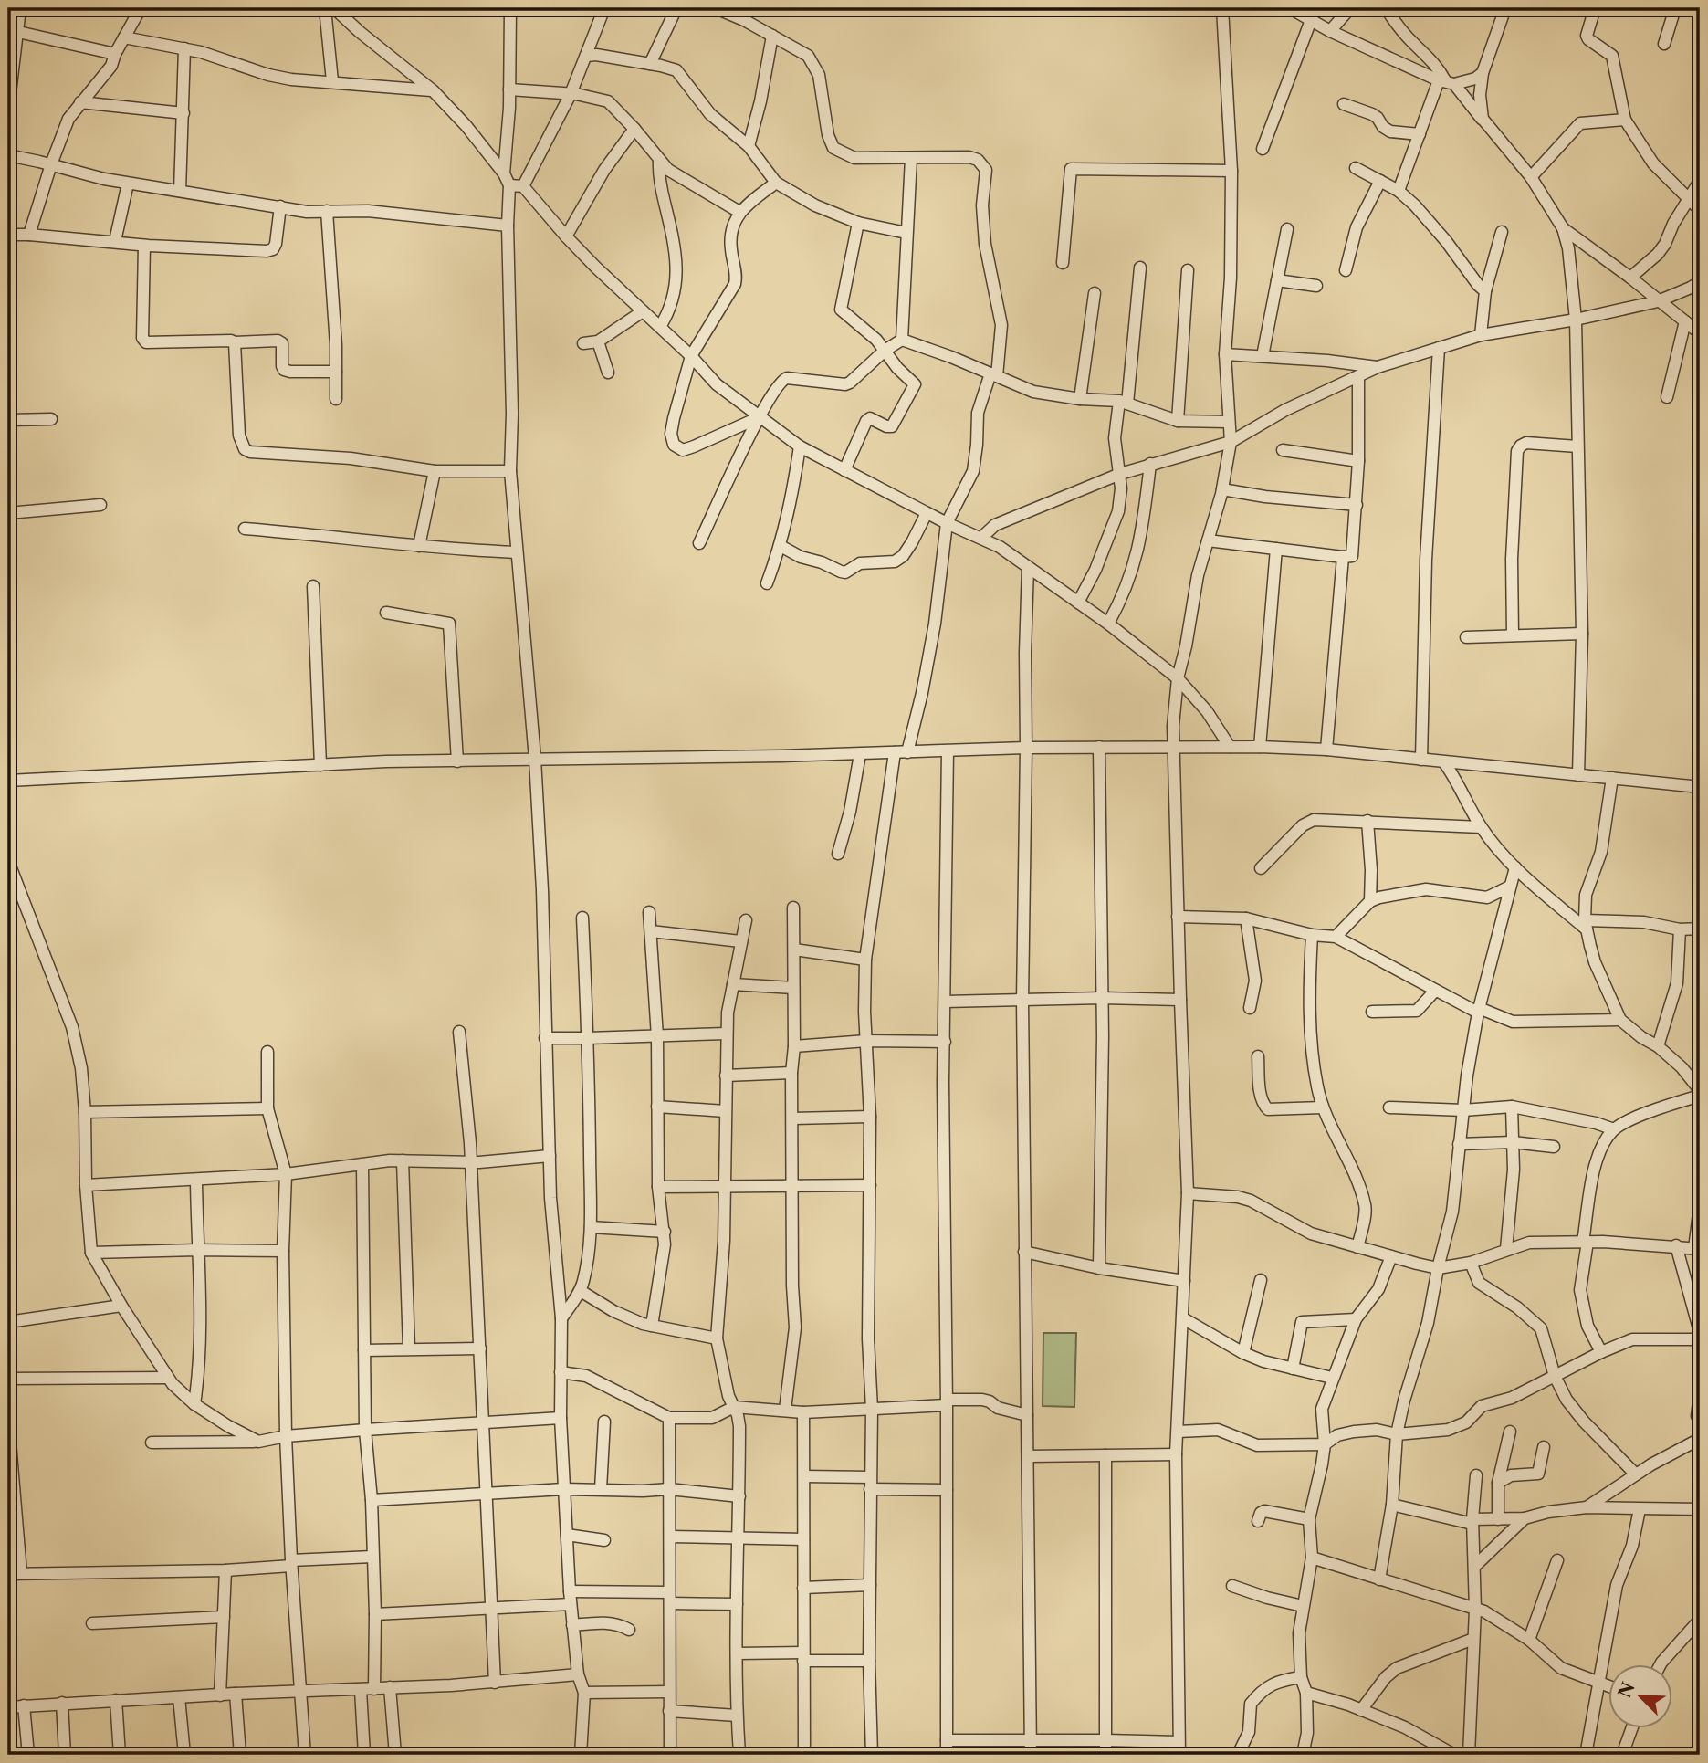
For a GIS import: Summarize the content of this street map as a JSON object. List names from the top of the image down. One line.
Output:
{"north":"top left"}
